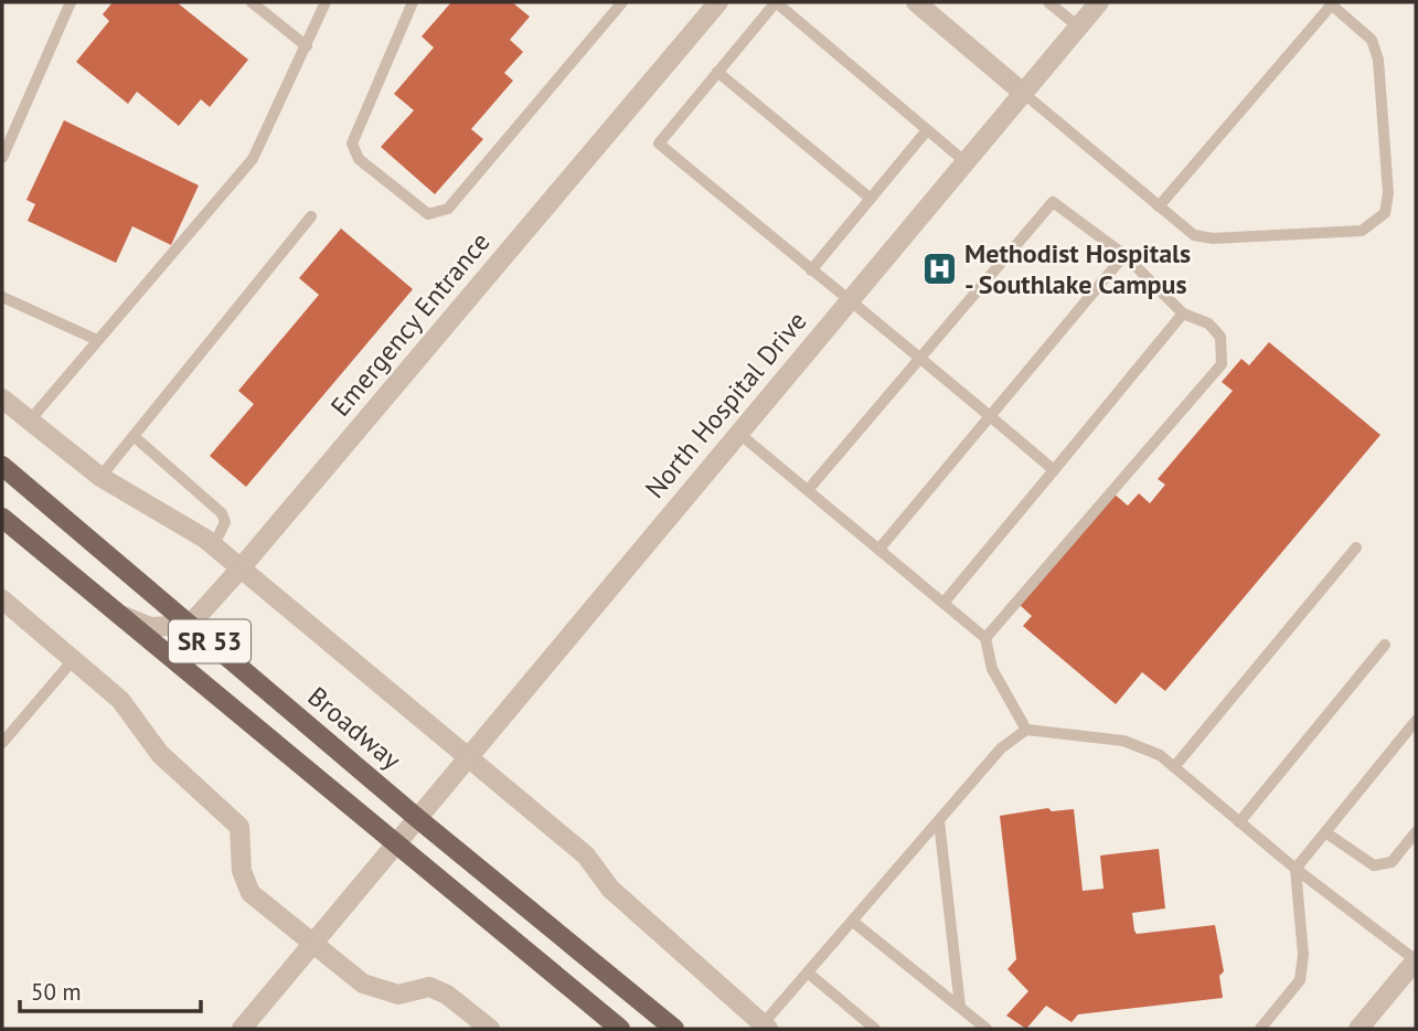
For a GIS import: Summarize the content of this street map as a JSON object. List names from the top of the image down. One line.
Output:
{"streets":{"main road":["SR 53","Broadway"],"street":["Emergency Entrance","North Hospital Drive"]},"crossings":[["Emergency Entrance","Broadway"],["North Hospital Drive","SR 53"],["North Hospital Drive","Broadway"]],"places":{"hospital":["Methodist Hospitals - Southlake Campus"]},"scale_bar":"50 m"}
